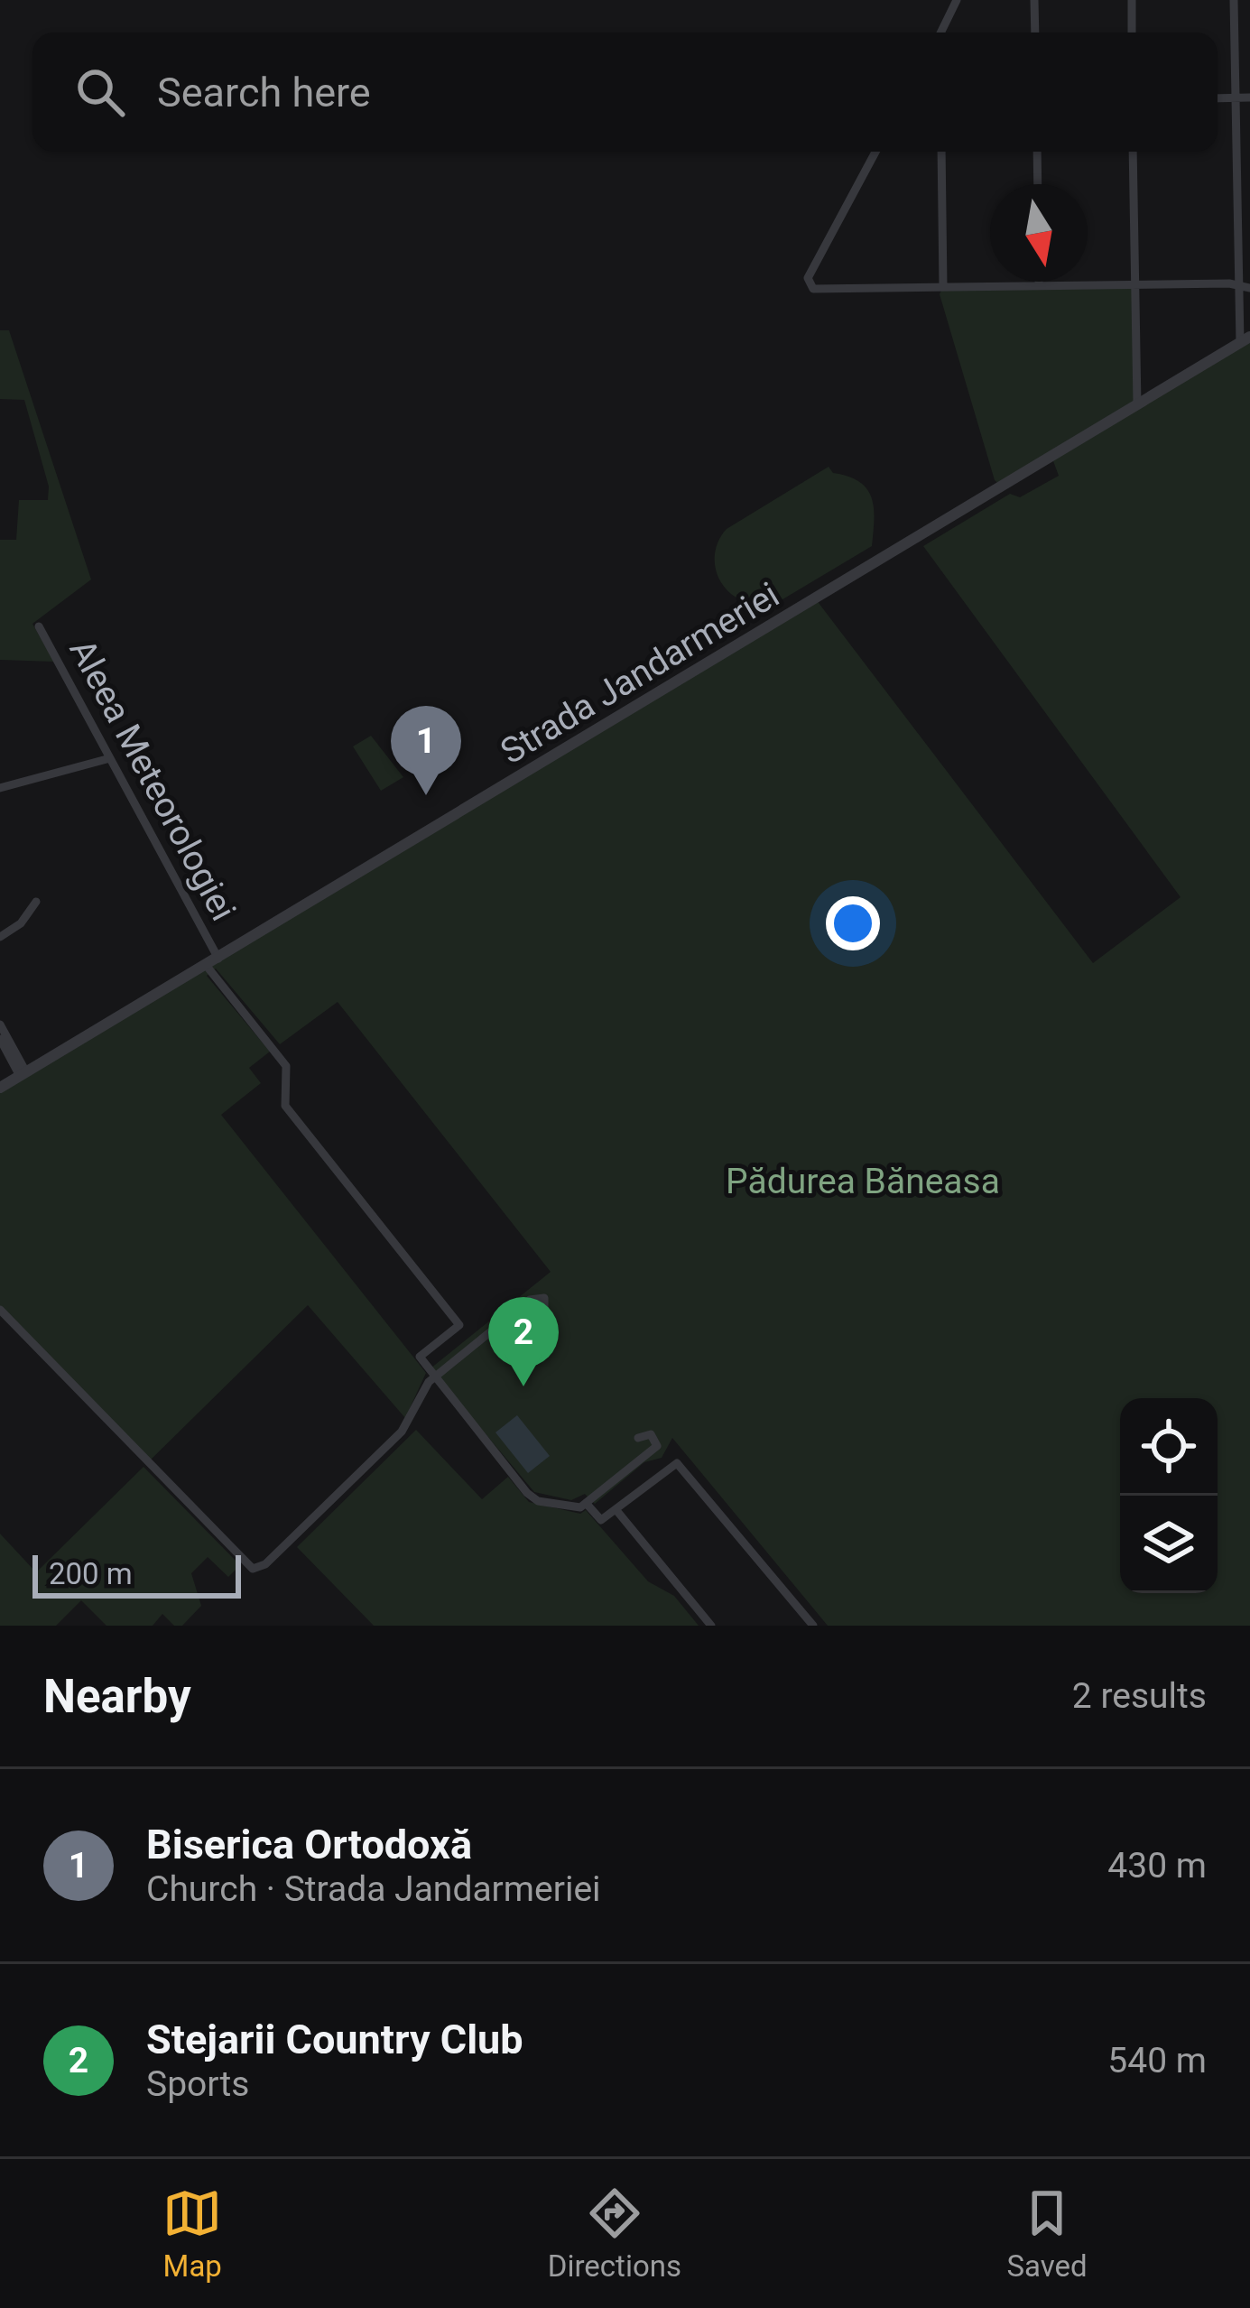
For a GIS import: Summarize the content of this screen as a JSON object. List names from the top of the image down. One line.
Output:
{"streets":{"street":["Strada Jandarmeriei","Aleea Meteorologiei"]},"crossings":[["Strada Jandarmeriei","Aleea Meteorologiei"]],"parks":["Pădurea Băneasa"],"scale_bar":"200 m","north":"bottom","page":{"search":"Search here","pins":["1","2"],"scale":"200 m","heading":["Nearby","2 results"],"list":[{"mark":"1","name":"Biserica Ortodoxă","note":"Church · Strada Jandarmeriei","value":"430 m"},{"mark":"2","name":"Stejarii Country Club","note":"Sports","value":"540 m"}],"nav":["Map","Directions","Saved"]}}
